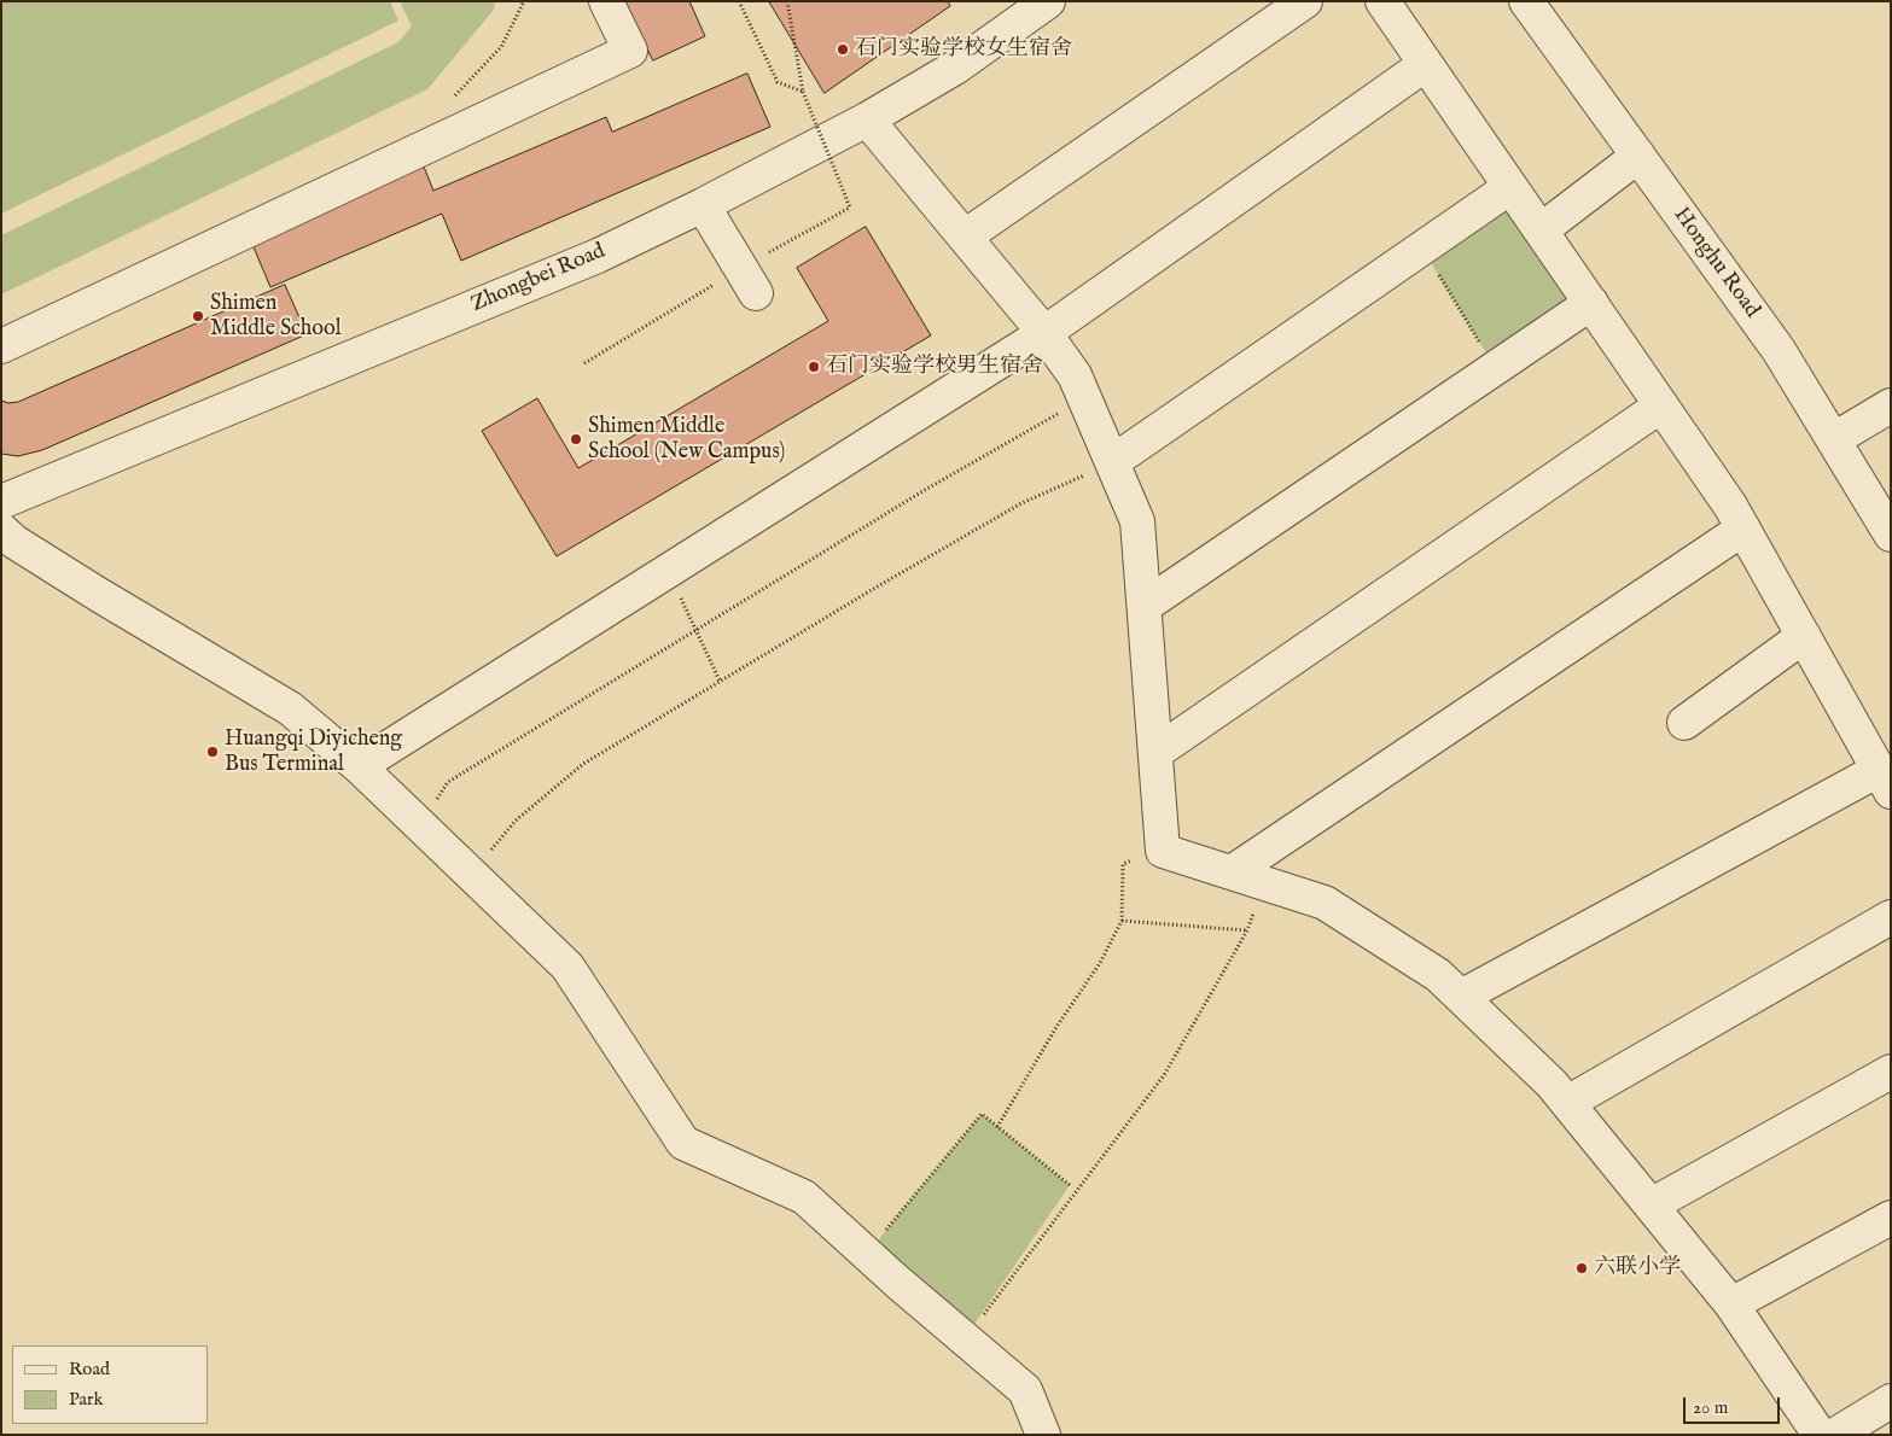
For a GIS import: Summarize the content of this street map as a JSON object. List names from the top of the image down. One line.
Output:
{"streets":{"street":["Honghu Road","Zhongbei Road"]},"places":["石门实验学校女生宿舍","Shimen Middle School","石门实验学校男生宿舍","Shimen Middle School (New Campus)","Huangqi Diyicheng Bus Terminal","六联小学"],"legend":["Road","Park"],"scale_bar":"20 m"}
